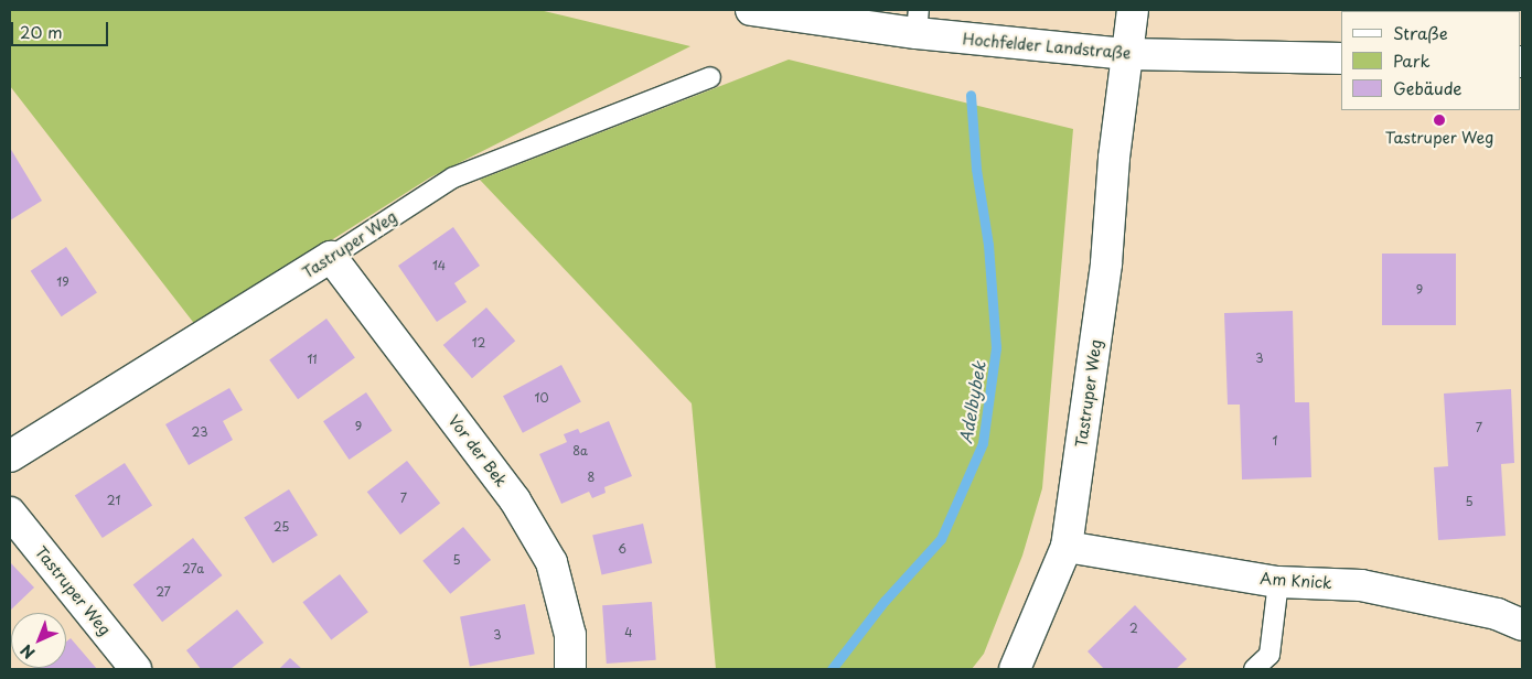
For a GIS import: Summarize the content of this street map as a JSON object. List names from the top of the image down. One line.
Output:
{"streets":{"street":["Hochfelder Landstraße","Tastruper Weg","Vor der Bek","Am Knick"]},"crossings":[["Hochfelder Landstraße","Tastruper Weg"],["Tastruper Weg","Vor der Bek"],["Tastruper Weg","Am Knick"]],"water":["Adelbybek"],"places":["Tastruper Weg"],"house_numbers":["14","19","9","12","3","11","10","9","7","23","1","8a","8","7","21","5","25","6","5","27a","27","2","4","3"],"legend":["Straße","Park","Gebäude"],"scale_bar":"20 m","north":"bottom left"}
